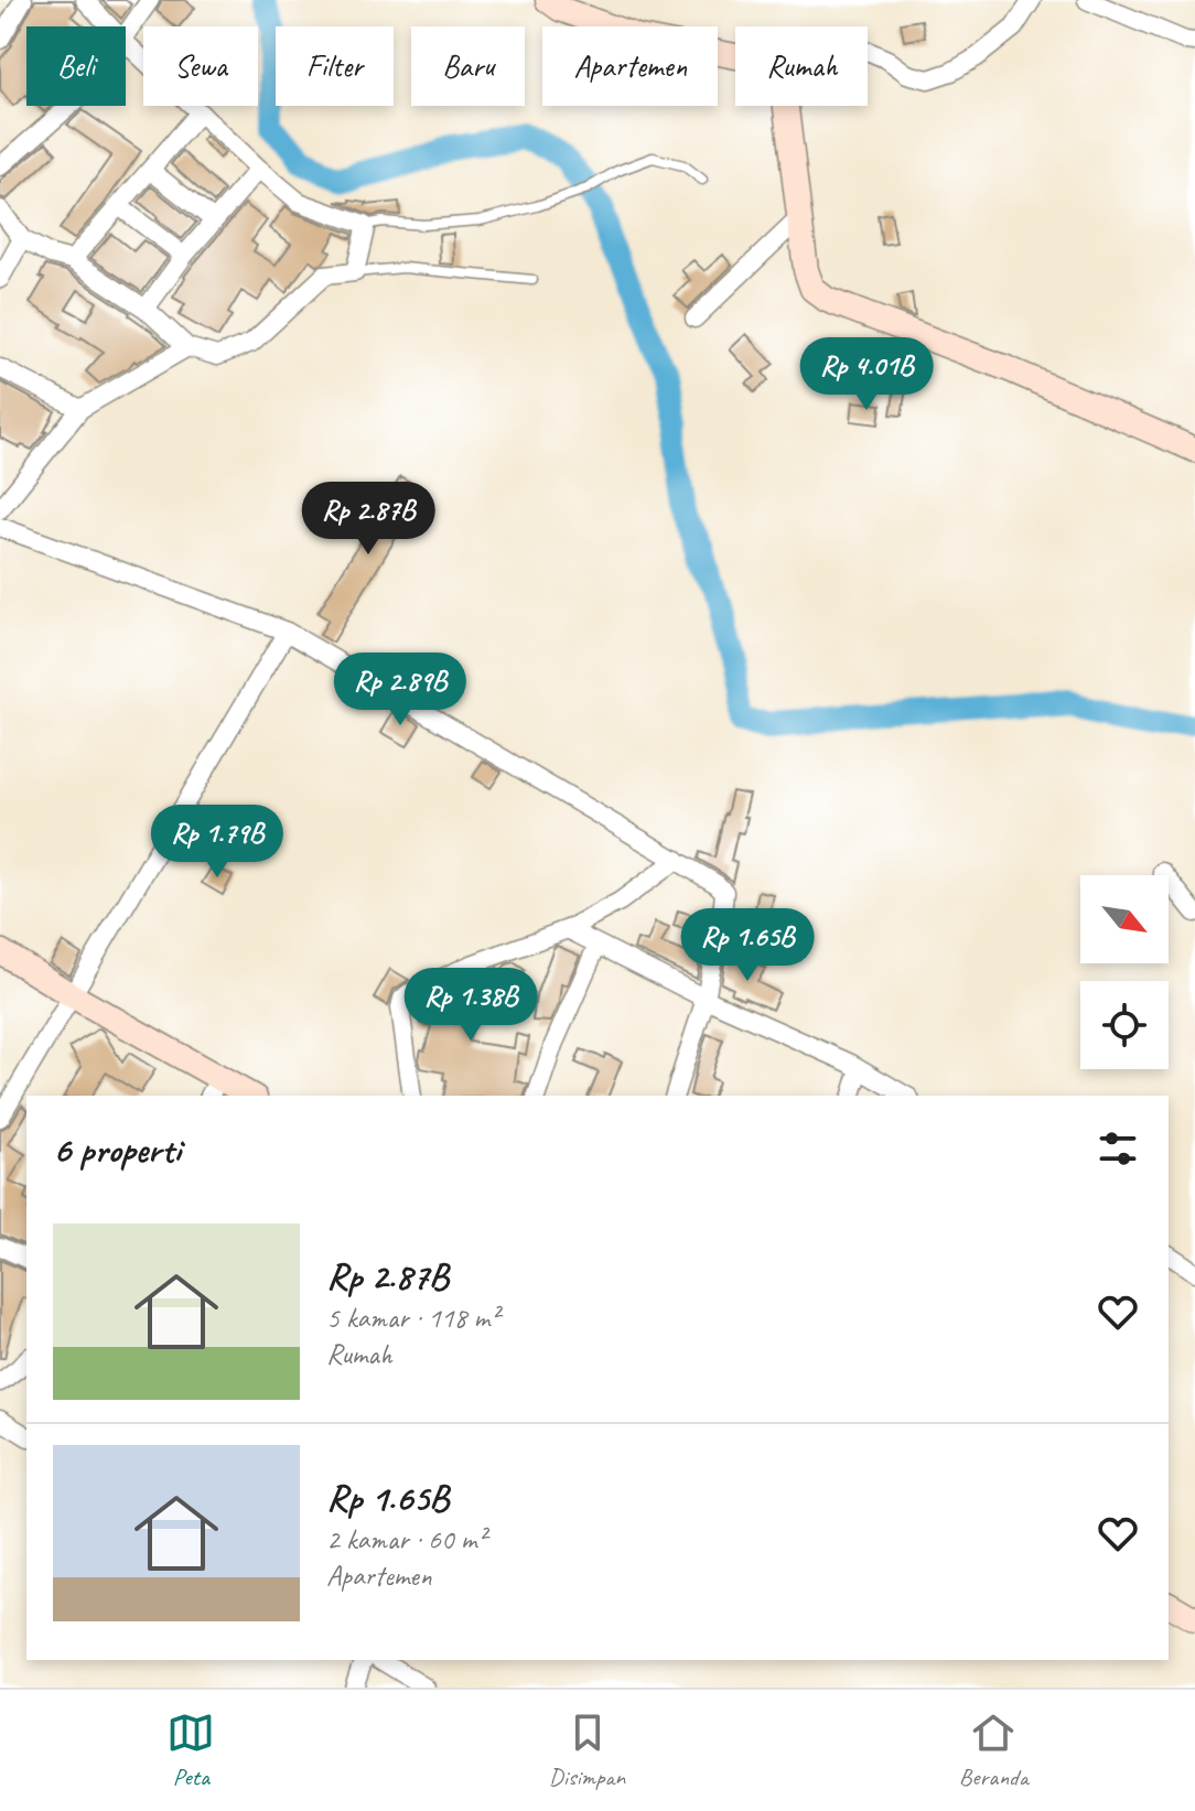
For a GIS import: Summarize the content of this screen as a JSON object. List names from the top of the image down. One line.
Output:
{"north":"bottom right","page":{"chip":["Beli","Sewa","Filter","Baru","Apartemen","Rumah"],"price":["Rp 4.01B","Rp 2.87B","Rp 2.89B","Rp 1.79B","Rp 1.65B","Rp 1.38B"],"heading":"6 properti","list":[{"name":"Rp 2.87B","note":"5 kamar · 118 m² · Rumah"},{"name":"Rp 1.65B","note":"2 kamar · 60 m² · Apartemen"}],"tabs":["Peta","Disimpan","Beranda"]}}
